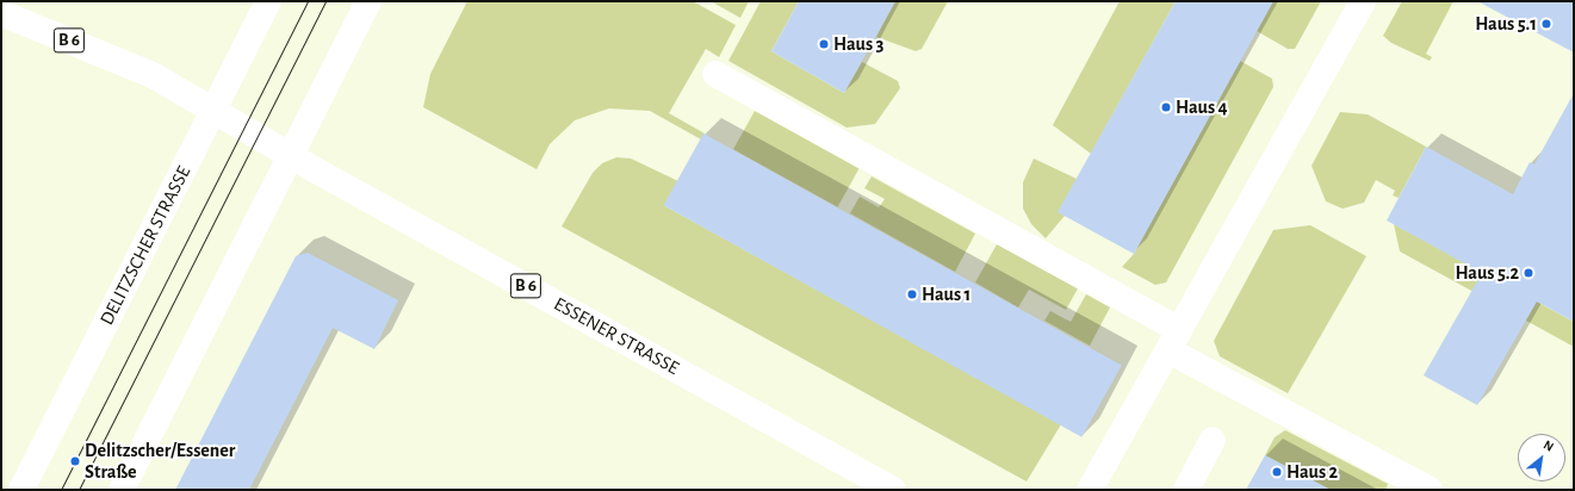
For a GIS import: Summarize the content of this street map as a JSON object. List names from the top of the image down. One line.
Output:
{"streets":{"main road":["B 6","DELITZSCHER STRASSE","ESSENER STRASSE"]},"crossings":[["B 6","DELITZSCHER STRASSE"],["B 6","ESSENER STRASSE"]],"places":["Haus 5.1","Haus 3","Haus 4","Haus 5.2","Haus 1","Delitzscher/Essener Straße","Haus 2"],"north":"top right"}
